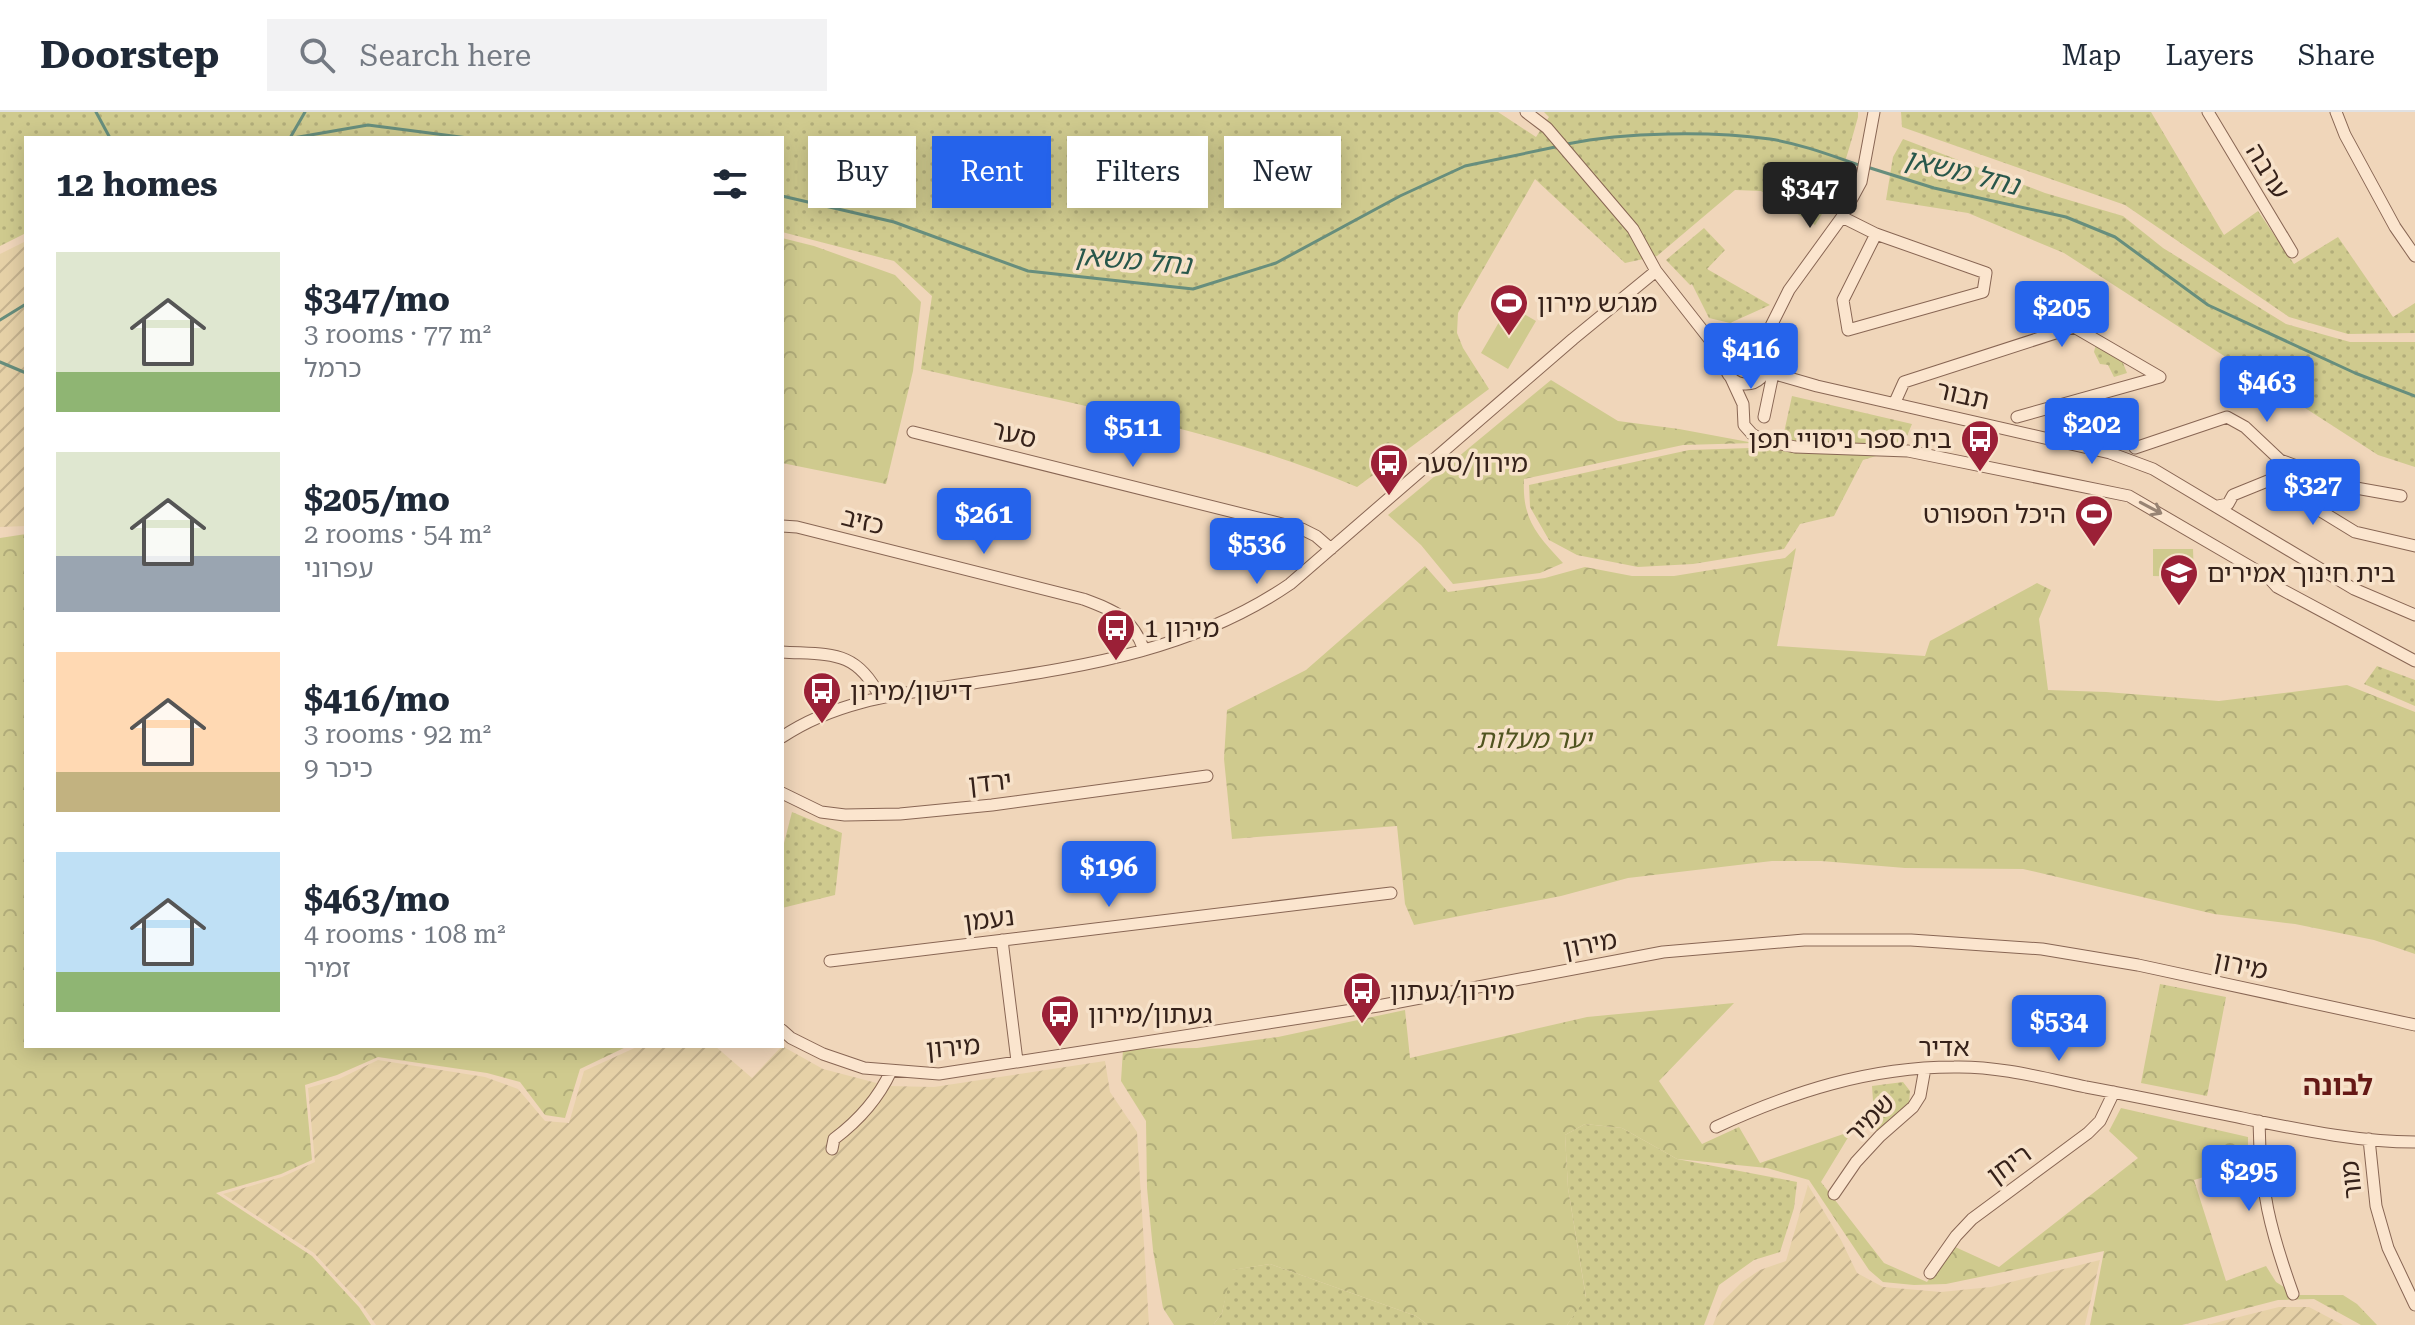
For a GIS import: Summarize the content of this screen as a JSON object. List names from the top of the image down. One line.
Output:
{"streets":{"street":["ערבה","תבור","סער","כזיב","ירדן","נעמן","מירון","אדיר","שמיר","ריחן","מור"]},"crossings":[["אדיר","שמיר"],["אדיר","ריחן"],["אדיר","מור"]],"districts":["לבונה"],"water":["נחל משאן"],"parks":["יער מעלות"],"places":{"sports":["מגרש מירון","היכל הספורט"],"bus stop":["בית ספר ניסויי תפן","מירון/סער","מירון 1","דישון/מירון","מירון/געתון","געתון/מירון"],"school or university":["בית חינוך אמירים"]},"page":{"header":"Doorstep","search":"Search here","nav":["Map","Layers","Share"],"chip":["Buy","Rent","Filters","New"],"heading":"12 homes","price":["$347","$205","$416","$463","$202","$511","$327","$261","$536","$196","$534","$295"],"list":[{"name":"$347/mo","note":"3 rooms · 77 m² · כרמל"},{"name":"$205/mo","note":"2 rooms · 54 m² · עפרוני"},{"name":"$416/mo","note":"3 rooms · 92 m² · כיכר 9"},{"name":"$463/mo","note":"4 rooms · 108 m² · זמיר"}]}}
